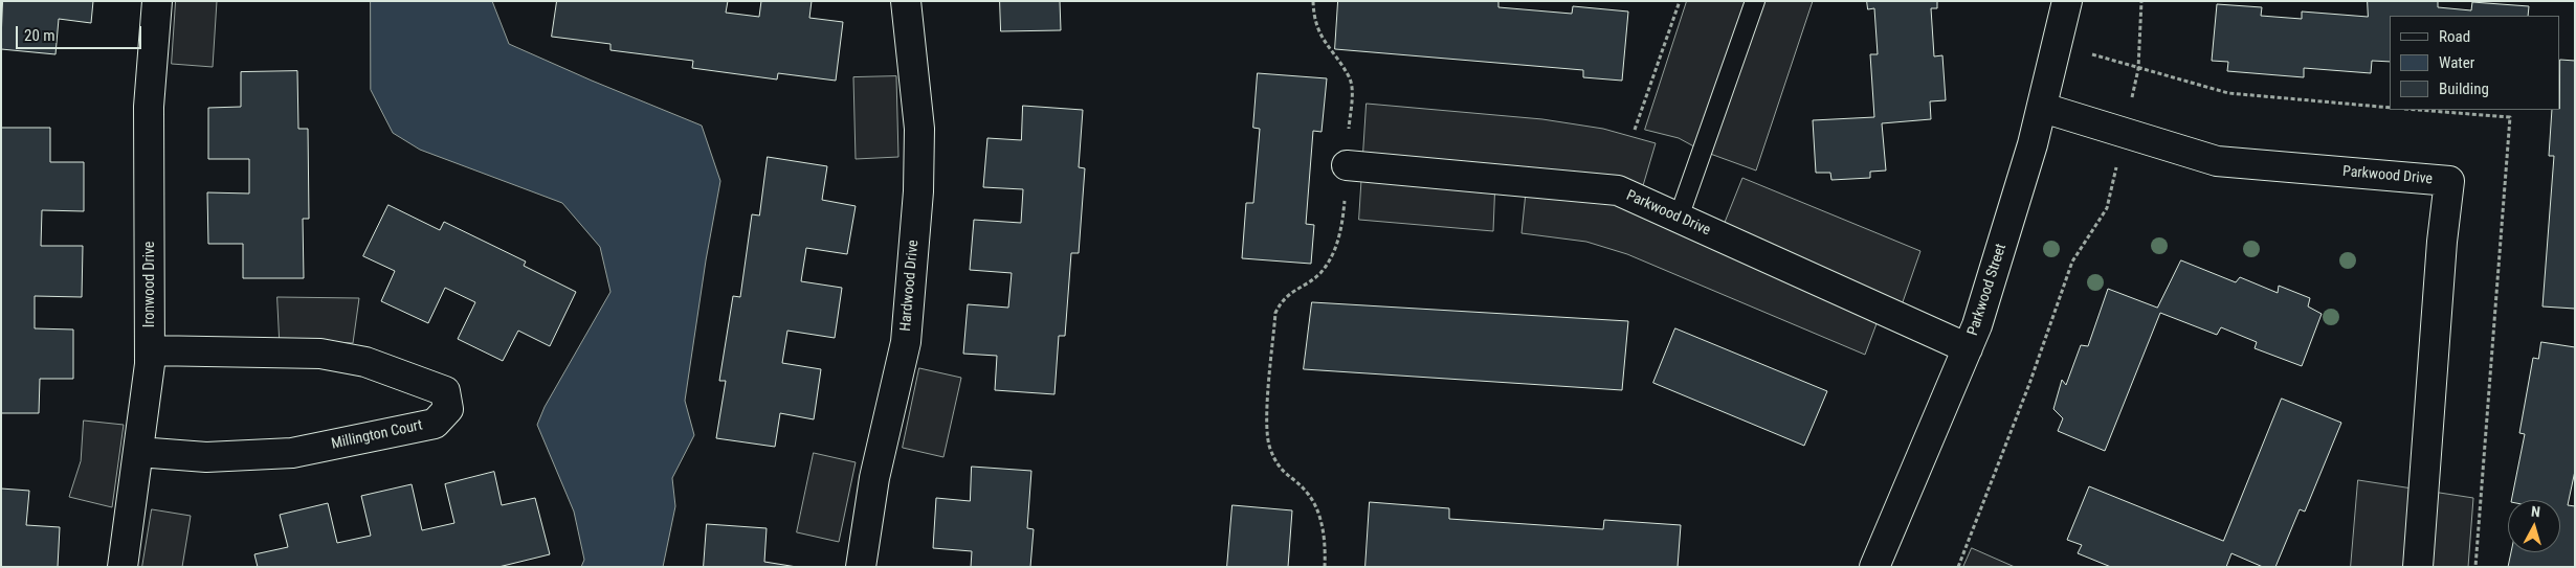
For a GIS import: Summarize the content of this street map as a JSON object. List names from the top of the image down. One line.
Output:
{"streets":{"street":["Parkwood Drive","Ironwood Drive","Hardwood Drive","Parkwood Street","Millington Court"]},"crossings":[["Parkwood Drive","Parkwood Street"],["Ironwood Drive","Millington Court"]],"legend":["Road","Water","Building"],"scale_bar":"20 m","north":"top"}
